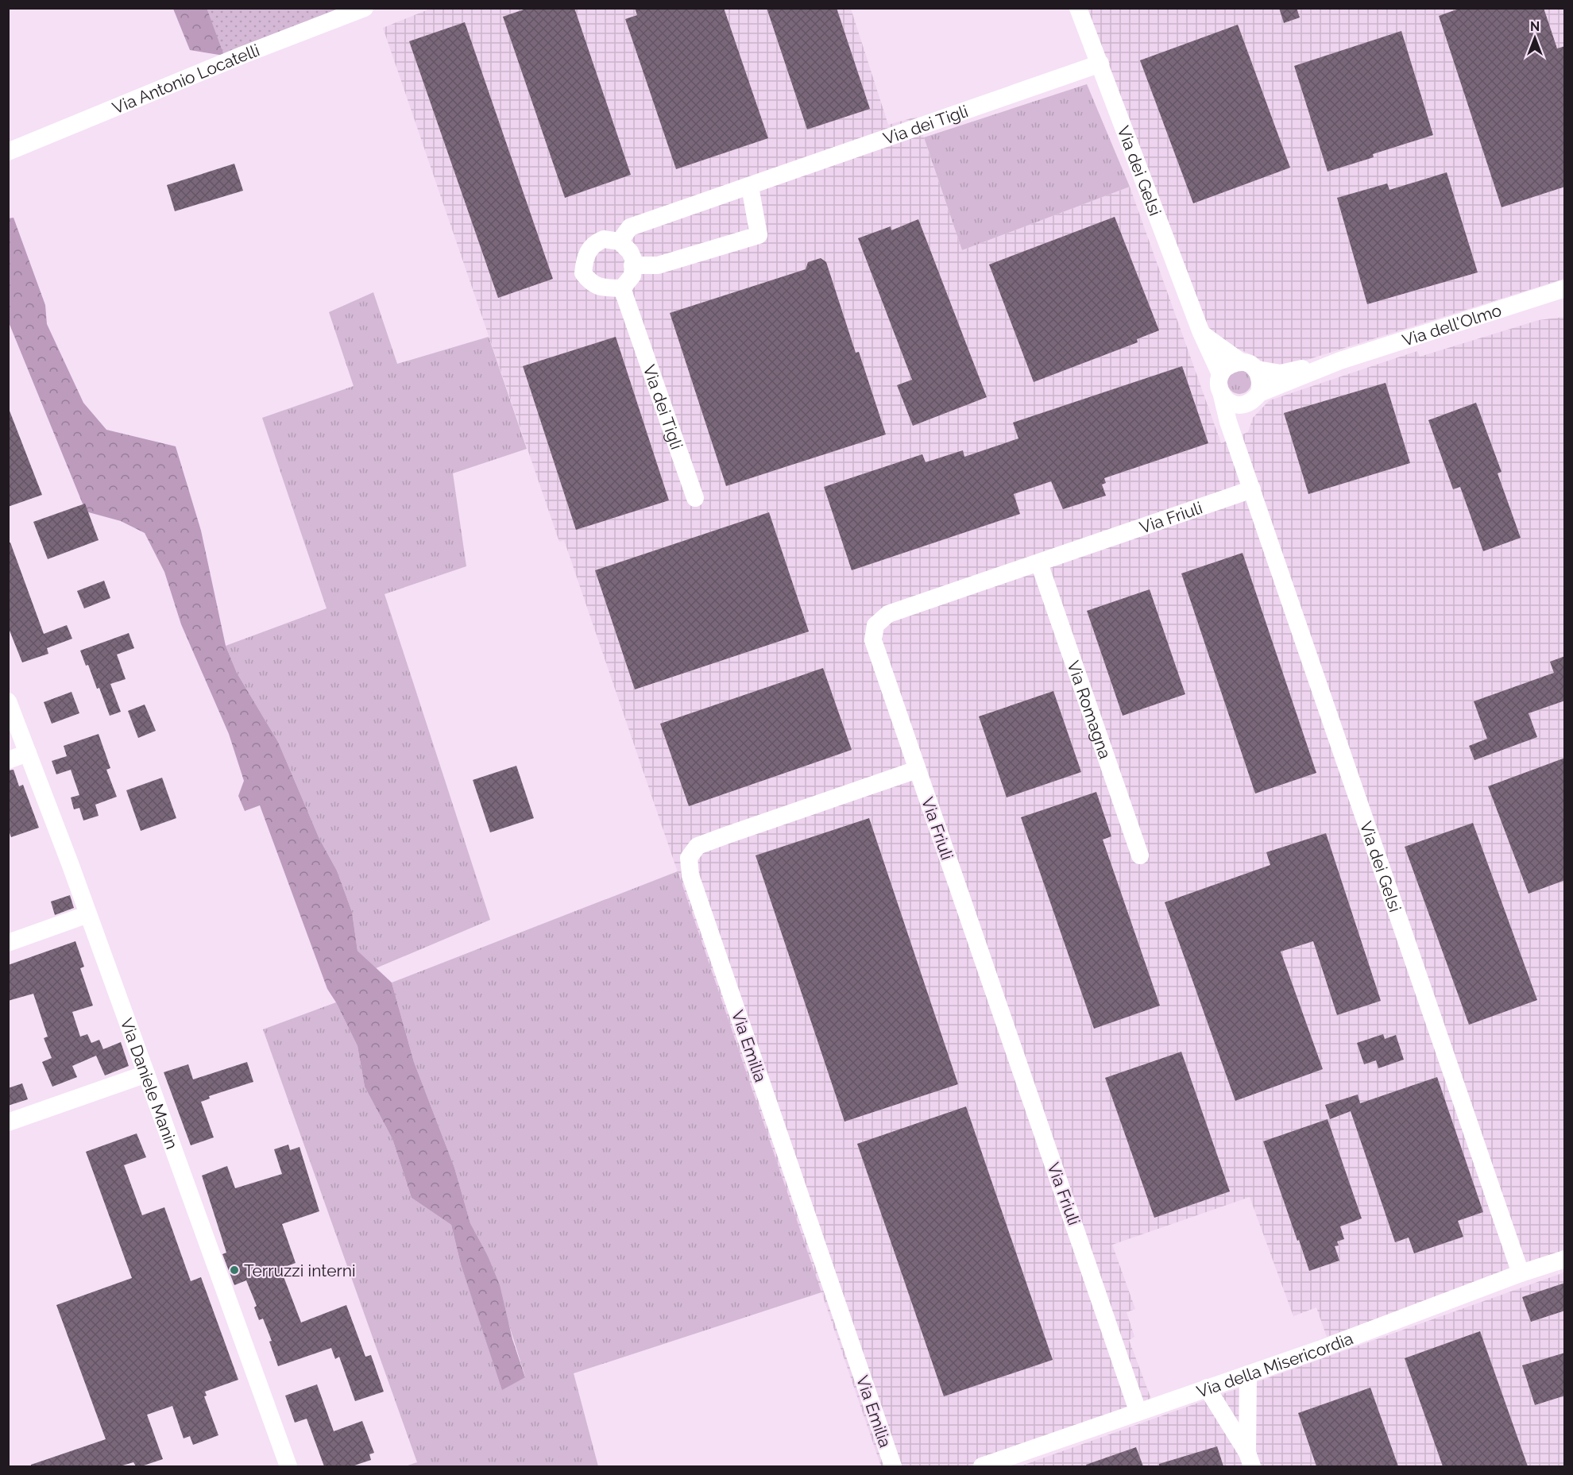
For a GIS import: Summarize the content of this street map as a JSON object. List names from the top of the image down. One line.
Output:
{"streets":{"street":["Via Antonio Locatelli","Via dei Tigli","Via dei Gelsi","Via dell'Olmo","Via Friuli","Via Romagna","Via Emilia","Via Daniele Manin","Via della Misericordia"]},"crossings":[["Via dei Tigli","Via dei Gelsi"],["Via dei Gelsi","Via dell'Olmo"],["Via dei Gelsi","Via Friuli"],["Via dei Gelsi","Via della Misericordia"],["Via Friuli","Via Romagna"],["Via Friuli","Via Emilia"],["Via Friuli","Via della Misericordia"]],"places":["Terruzzi interni"],"north":"top"}
